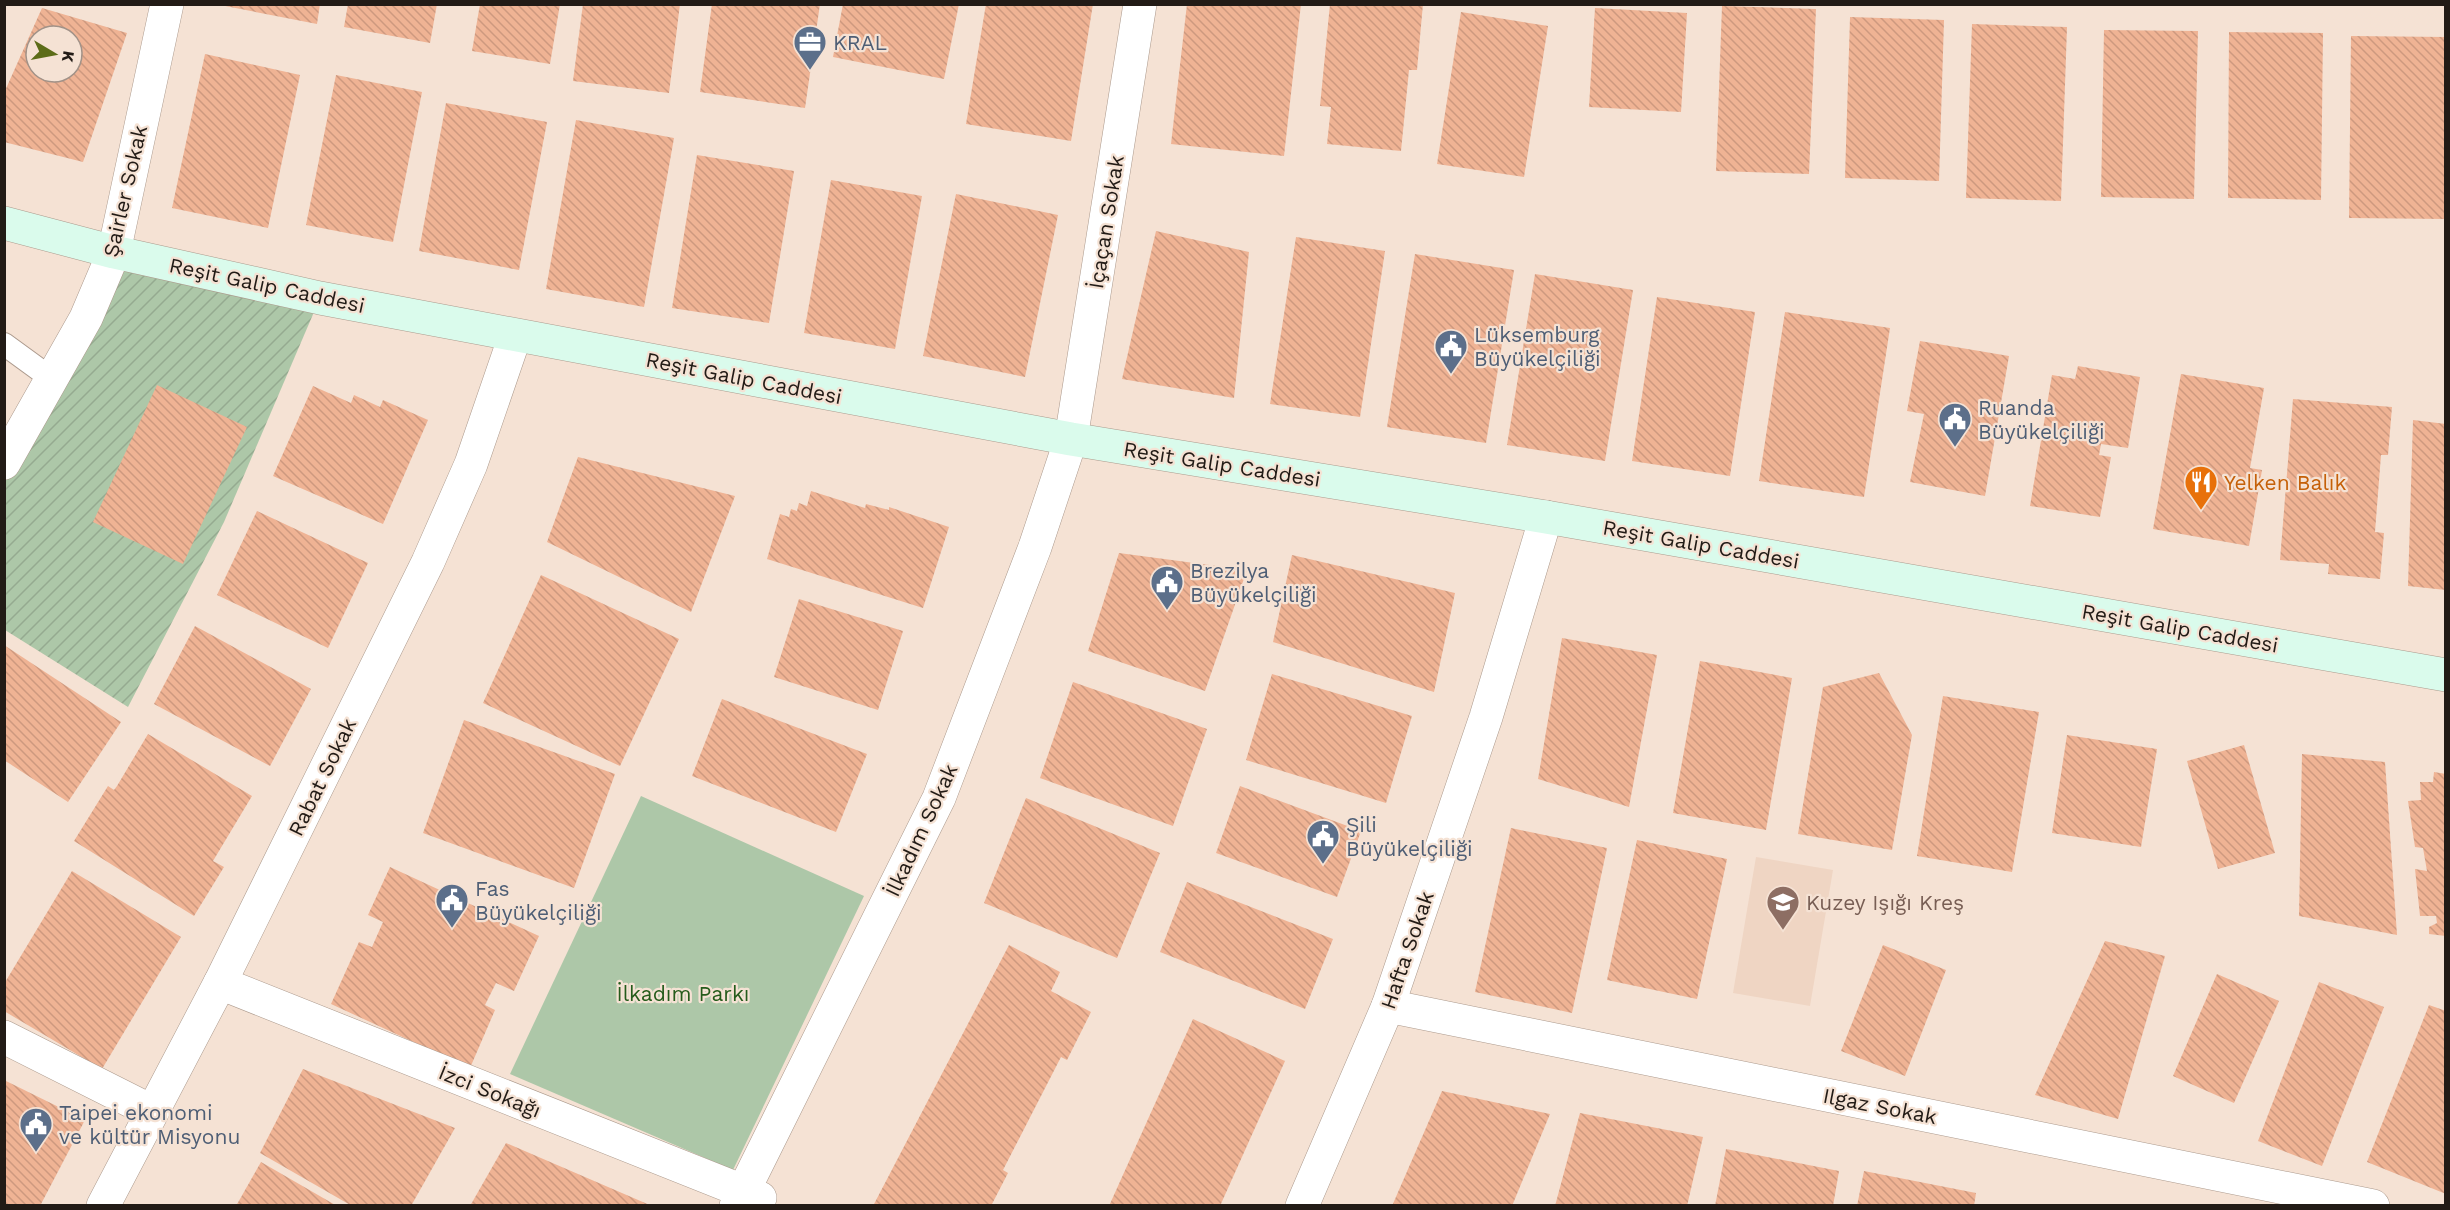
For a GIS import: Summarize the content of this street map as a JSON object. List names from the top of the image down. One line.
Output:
{"streets":{"main road":["Reşit Galip Caddesi"],"street":["Şairler Sokak","İçaçan Sokak","Rabat Sokak","İlkadım Sokak","Hafta Sokak","İzci Sokağı","Ilgaz Sokak"]},"crossings":[["Şairler Sokak","Reşit Galip Caddesi"],["İçaçan Sokak","Reşit Galip Caddesi"],["İçaçan Sokak","İlkadım Sokak"],["Reşit Galip Caddesi","Rabat Sokak"],["Reşit Galip Caddesi","İlkadım Sokak"],["Reşit Galip Caddesi","Hafta Sokak"],["Rabat Sokak","İzci Sokağı"],["İlkadım Sokak","İzci Sokağı"],["Hafta Sokak","Ilgaz Sokak"]],"parks":["İlkadım Parkı"],"places":{"office":["KRAL"],"public building":["Lüksemburg Büyükelçiliği","Ruanda Büyükelçiliği","Brezilya Büyükelçiliği","Şili Büyükelçiliği","Fas Büyükelçiliği","Taipei ekonomi ve kültür Misyonu"],"restaurant":["Yelken Balık"],"school or university":["Kuzey Işığı Kreş"]},"north":"right"}
